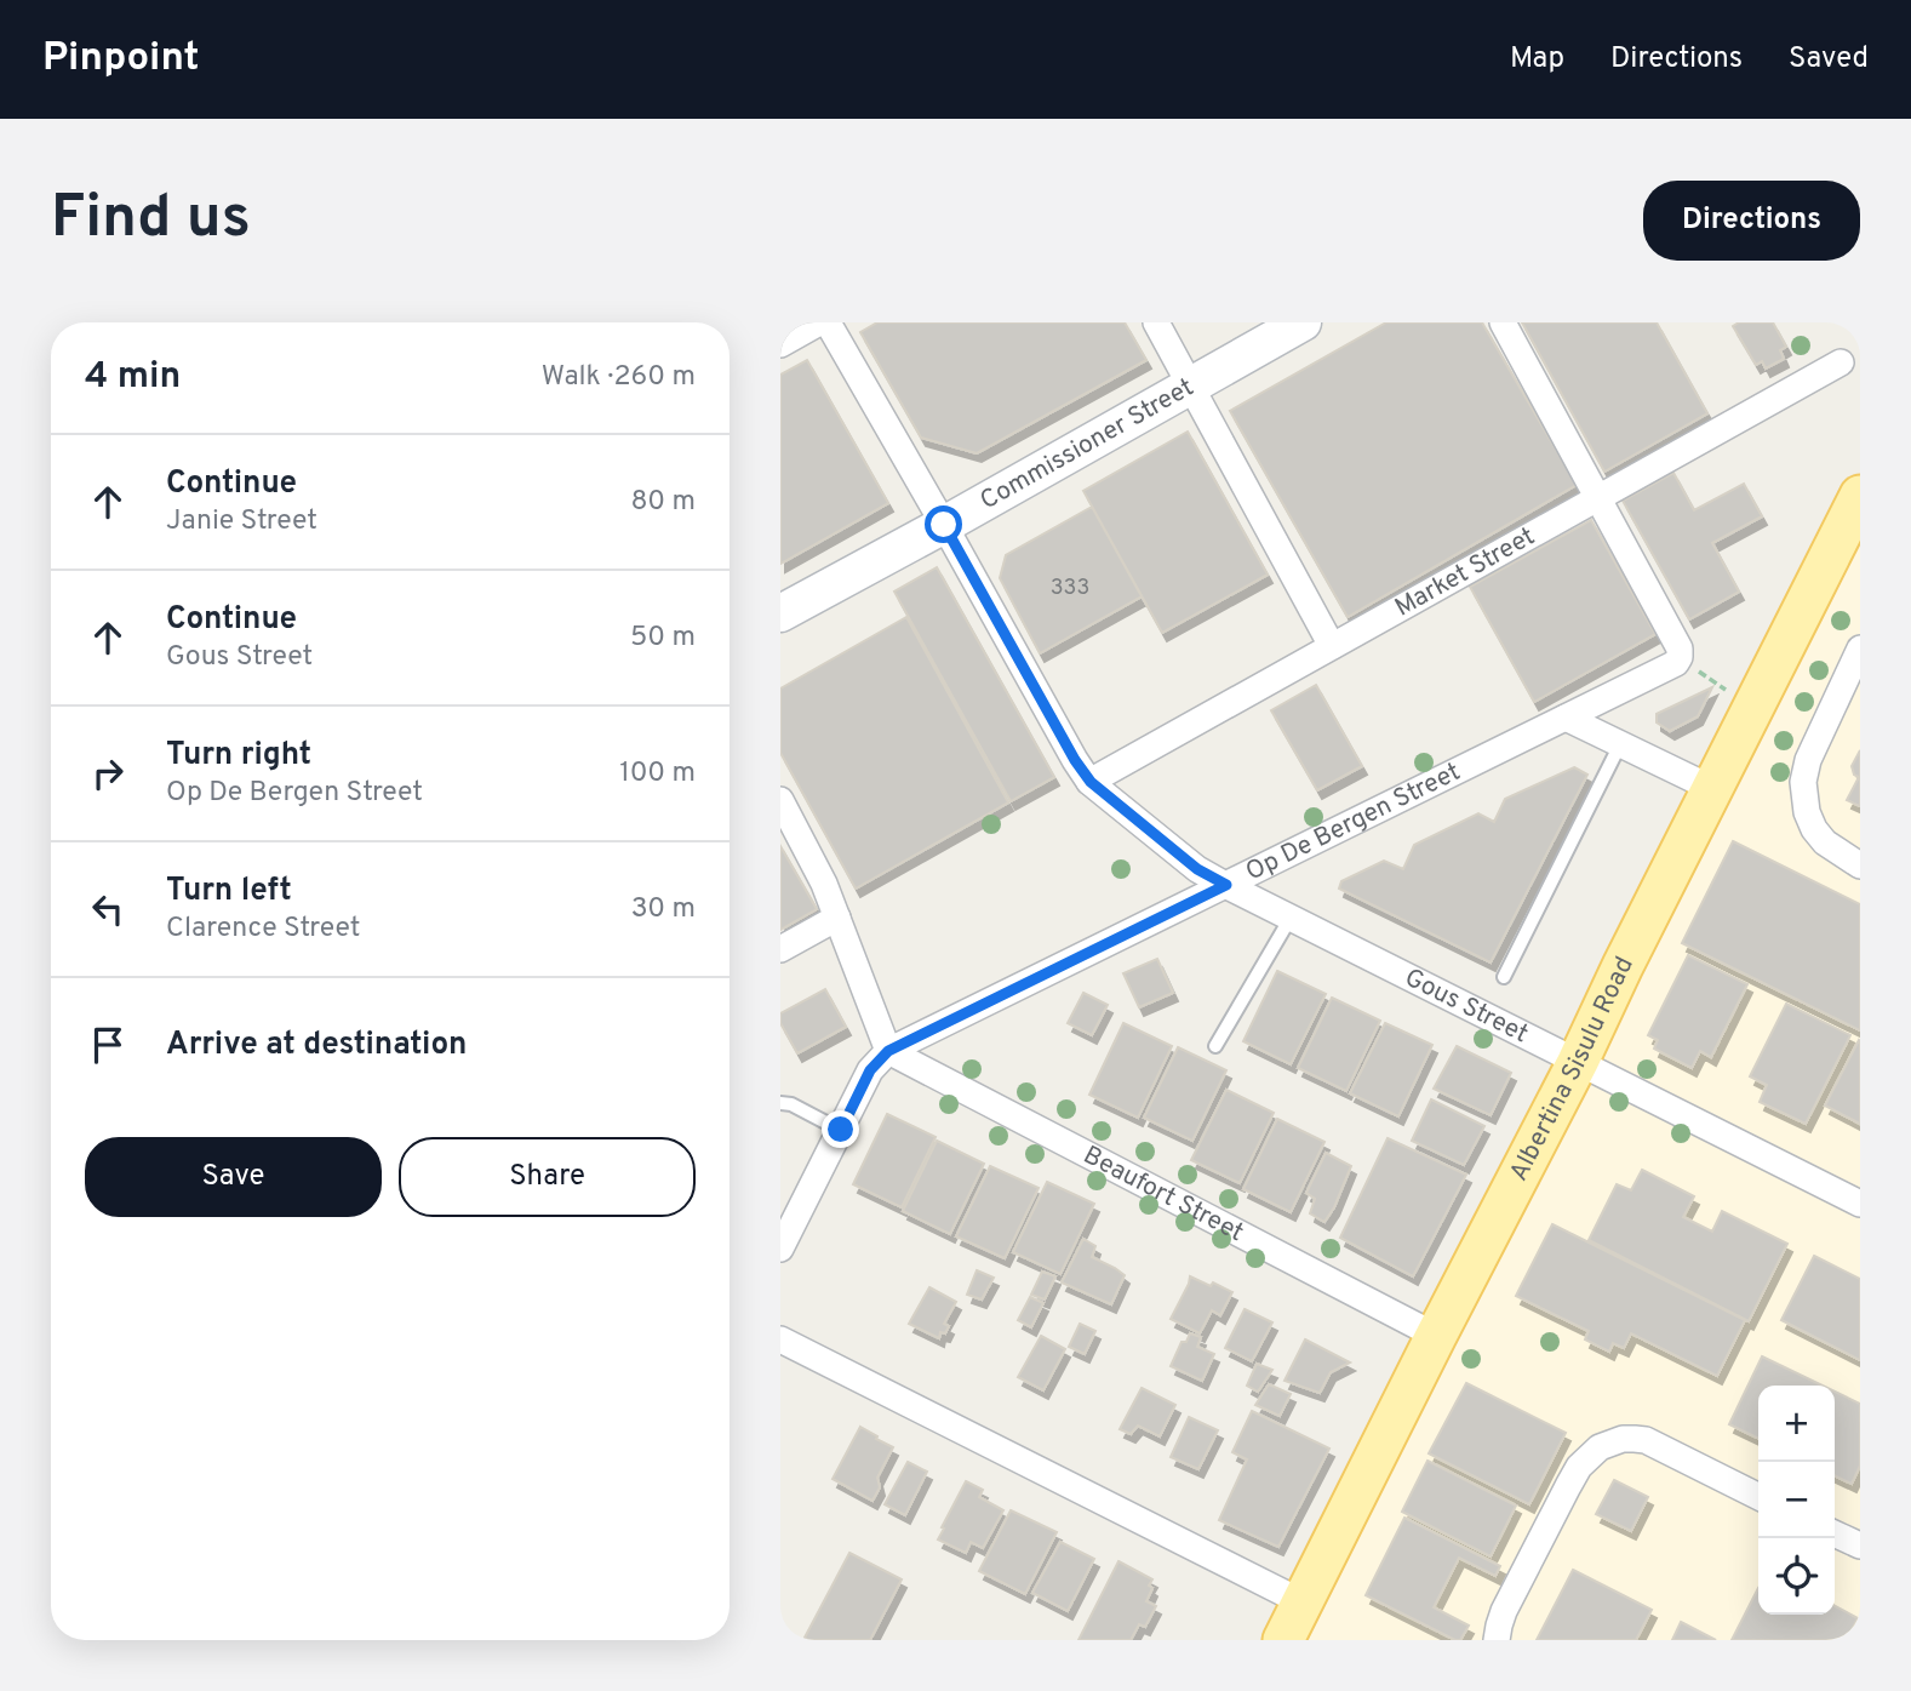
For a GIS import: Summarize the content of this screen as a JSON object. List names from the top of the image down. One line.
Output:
{"streets":{"main road":["Commissioner Street","Albertina Sisulu Road"],"street":["Market Street","Op De Bergen Street","Gous Street","Beaufort Street"]},"crossings":[["Commissioner Street","Gous Street"],["Market Street","Gous Street"],["Op De Bergen Street","Gous Street"],["Op De Bergen Street","Beaufort Street"],["Gous Street","Albertina Sisulu Road"],["Albertina Sisulu Road","Beaufort Street"]],"house_numbers":["333"],"page":{"header":"Pinpoint","nav":["Map","Directions","Saved"],"buttons":["Directions",["Save","Share"]],"title":"Find us","heading":["4 min","Walk · 260 m"],"list":[["Continue","Janie Street","80 m"],["Continue","Gous Street","50 m"],["Turn right","Op De Bergen Street","100 m"],["Turn left","Clarence Street","30 m"],"Arrive at destination"],"map_buttons":["+","−"]}}
